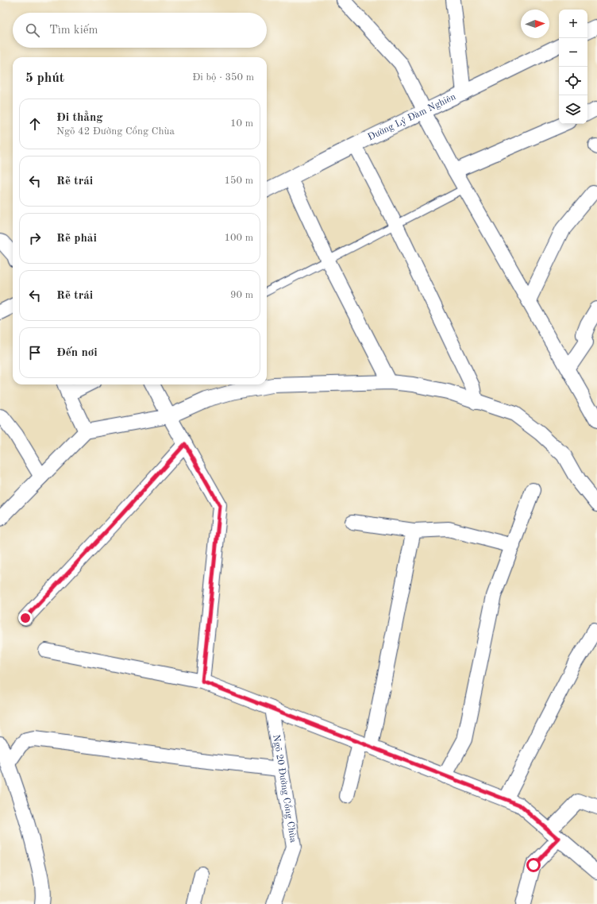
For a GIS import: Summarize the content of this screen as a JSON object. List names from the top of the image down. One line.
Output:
{"streets":{"street":["Đường Lý Đàm Nghiên","Ngõ 20 Đường Cổng Chùa"]},"north":"right","page":{"map_buttons":["+","−"],"search":"Tìm kiếm","heading":["5 phút","Đi bộ · 350 m"],"list":[["Đi thẳng","Ngõ 42 Đường Cổng Chùa","10 m"],["Rẽ trái","150 m"],["Rẽ phải","100 m"],["Rẽ trái","90 m"],"Đến nơi"]}}
